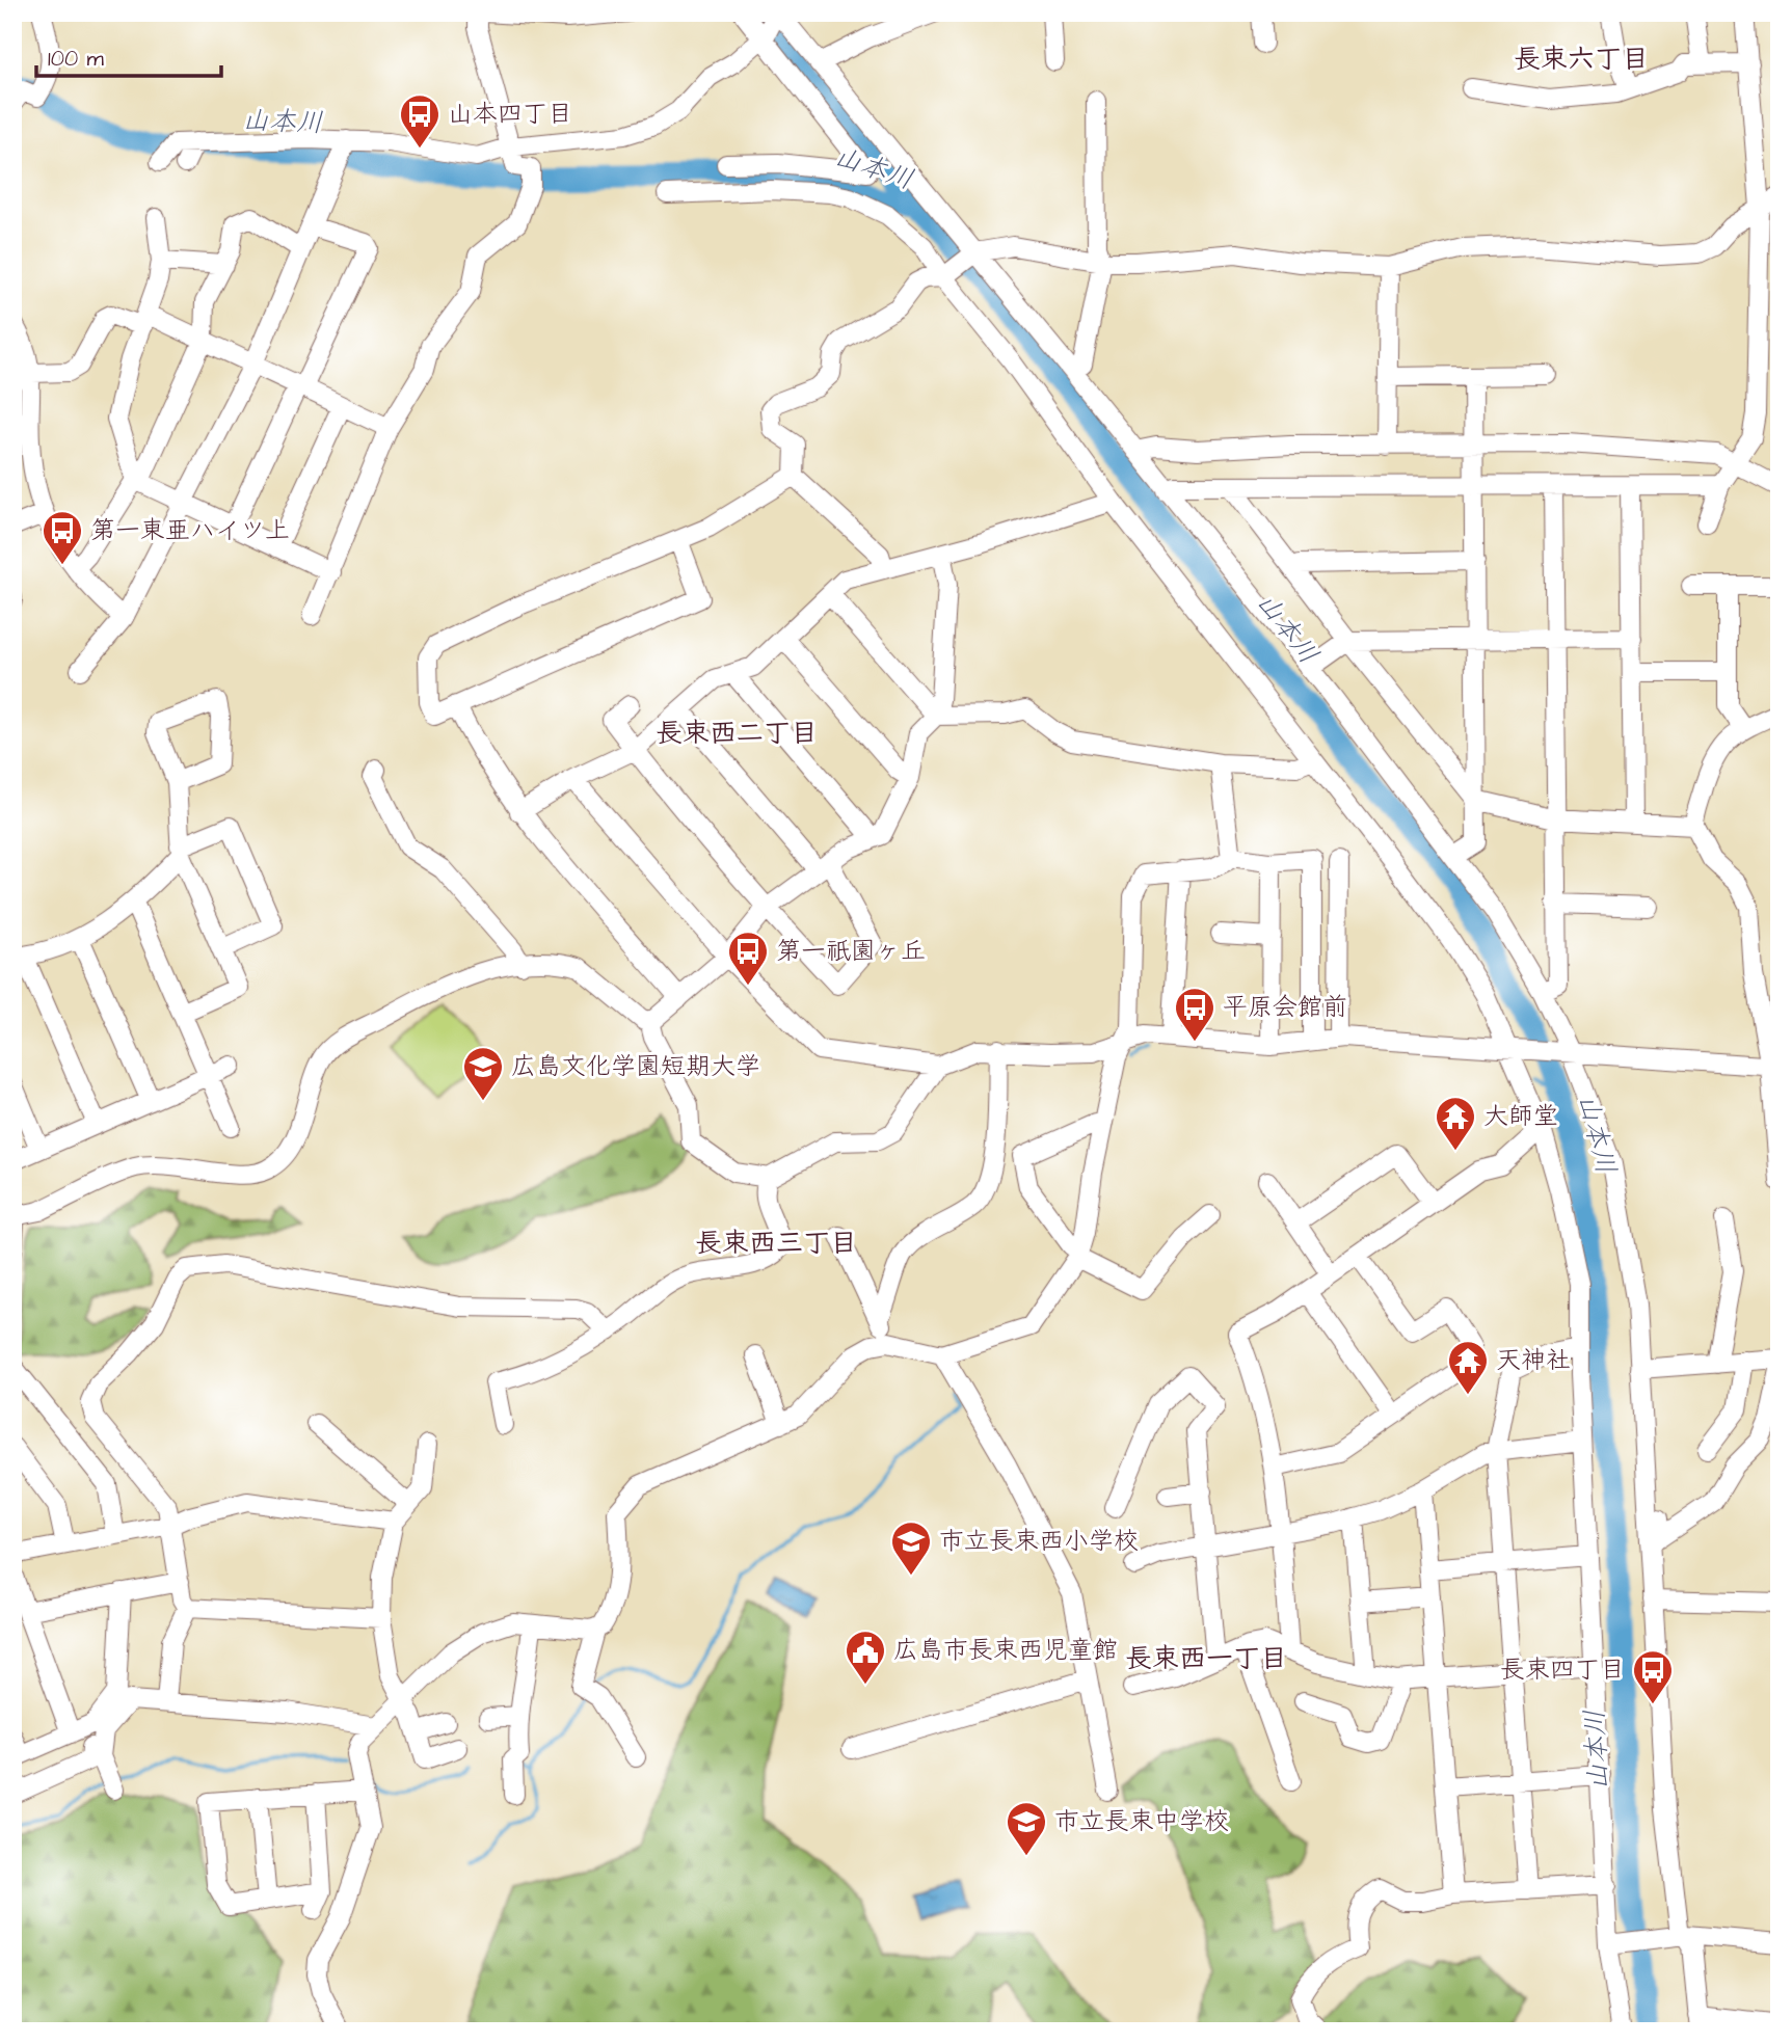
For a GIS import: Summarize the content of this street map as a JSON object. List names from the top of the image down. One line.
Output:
{"districts":["長束六丁目","長束西二丁目","長束西三丁目","長束西一丁目"],"water":["山本川"],"places":{"bus stop":["山本四丁目","第一東亜ハイツ上","第一祇園ヶ丘","平原会館前","長束四丁目"],"school or university":["広島文化学園短期大学","市立長束西小学校","市立長束中学校"],"temple":["大師堂","天神社"],"public building":["広島市長束西児童館"]},"scale_bar":"100 m"}
